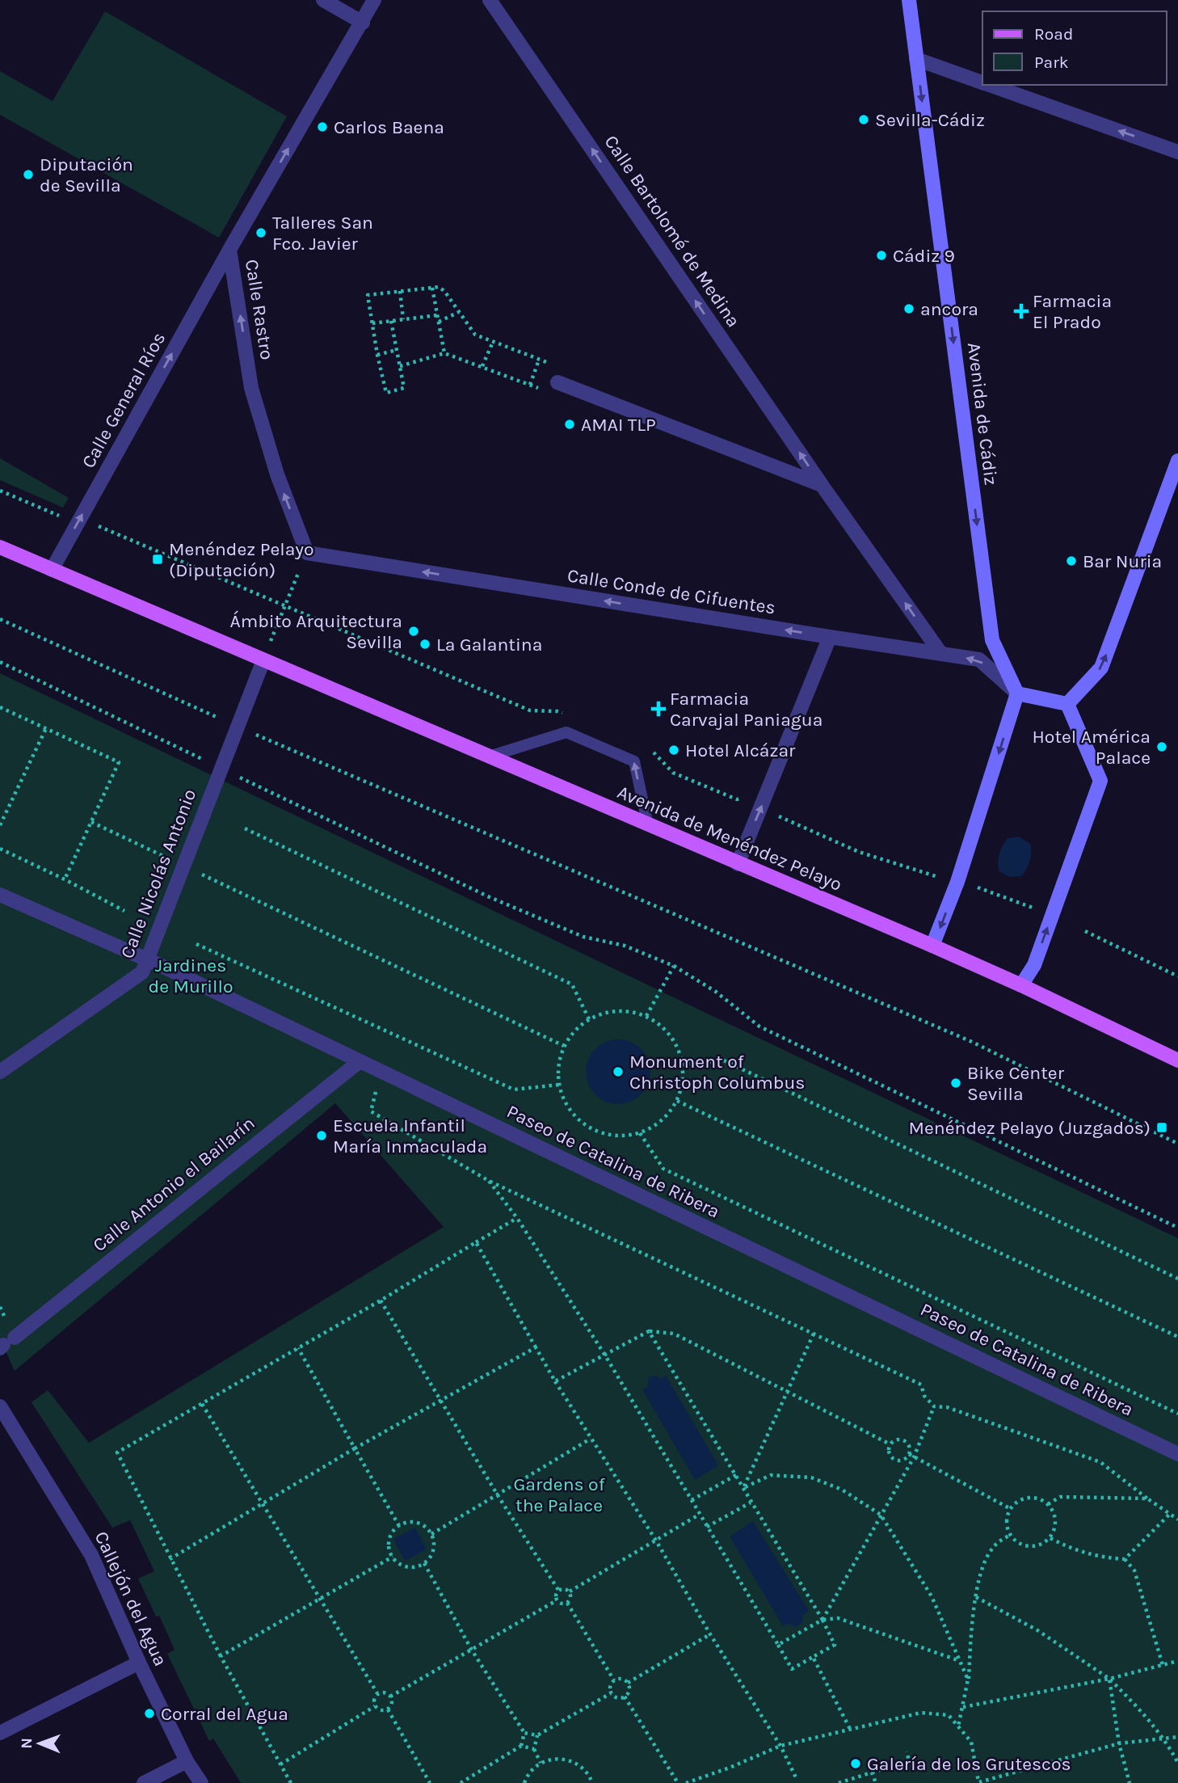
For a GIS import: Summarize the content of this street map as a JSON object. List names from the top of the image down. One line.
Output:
{"streets":{"main road":["Avenida de Menéndez Pelayo"],"street":["Calle Bartolomé de Medina","Calle Rastro","Calle General Ríos","Avenida de Cádiz","Calle Conde de Cifuentes","Calle Nicolás Antonio","Paseo de Catalina de Ribera","Calle Antonio el Bailarín","Callejón del Agua"]},"crossings":[["Calle Bartolomé de Medina","Calle Conde de Cifuentes"],["Calle Rastro","Calle General Ríos"],["Calle Rastro","Calle Conde de Cifuentes"],["Calle General Ríos","Avenida de Menéndez Pelayo"],["Avenida de Cádiz","Calle Conde de Cifuentes"],["Avenida de Menéndez Pelayo","Calle Nicolás Antonio"],["Calle Nicolás Antonio","Paseo de Catalina de Ribera"],["Paseo de Catalina de Ribera","Calle Antonio el Bailarín"]],"one_way":["Calle Bartolomé de Medina","Calle Rastro","Calle General Ríos","Avenida de Cádiz","Calle Conde de Cifuentes"],"parks":["Jardines de Murillo","Gardens of the Palace"],"places":{"other":["Sevilla-Cádiz","Carlos Baena","Diputación de Sevilla","Talleres San Fco. Javier","Cádiz 9","ancora","AMAI TLP","Bar Nuria","Ámbito Arquitectura Sevilla","La Galantina","Hotel América Palace","Hotel Alcázar","Monument of Christoph Columbus","Bike Center Sevilla","Escuela Infantil María Inmaculada","Corral del Agua","Galería de los Grutescos"],"health":["Farmacia El Prado","Farmacia Carvajal Paniagua"],"transit":["Menéndez Pelayo (Diputación)","Menéndez Pelayo (Juzgados)"]},"legend":["Road","Park"],"north":"left"}
